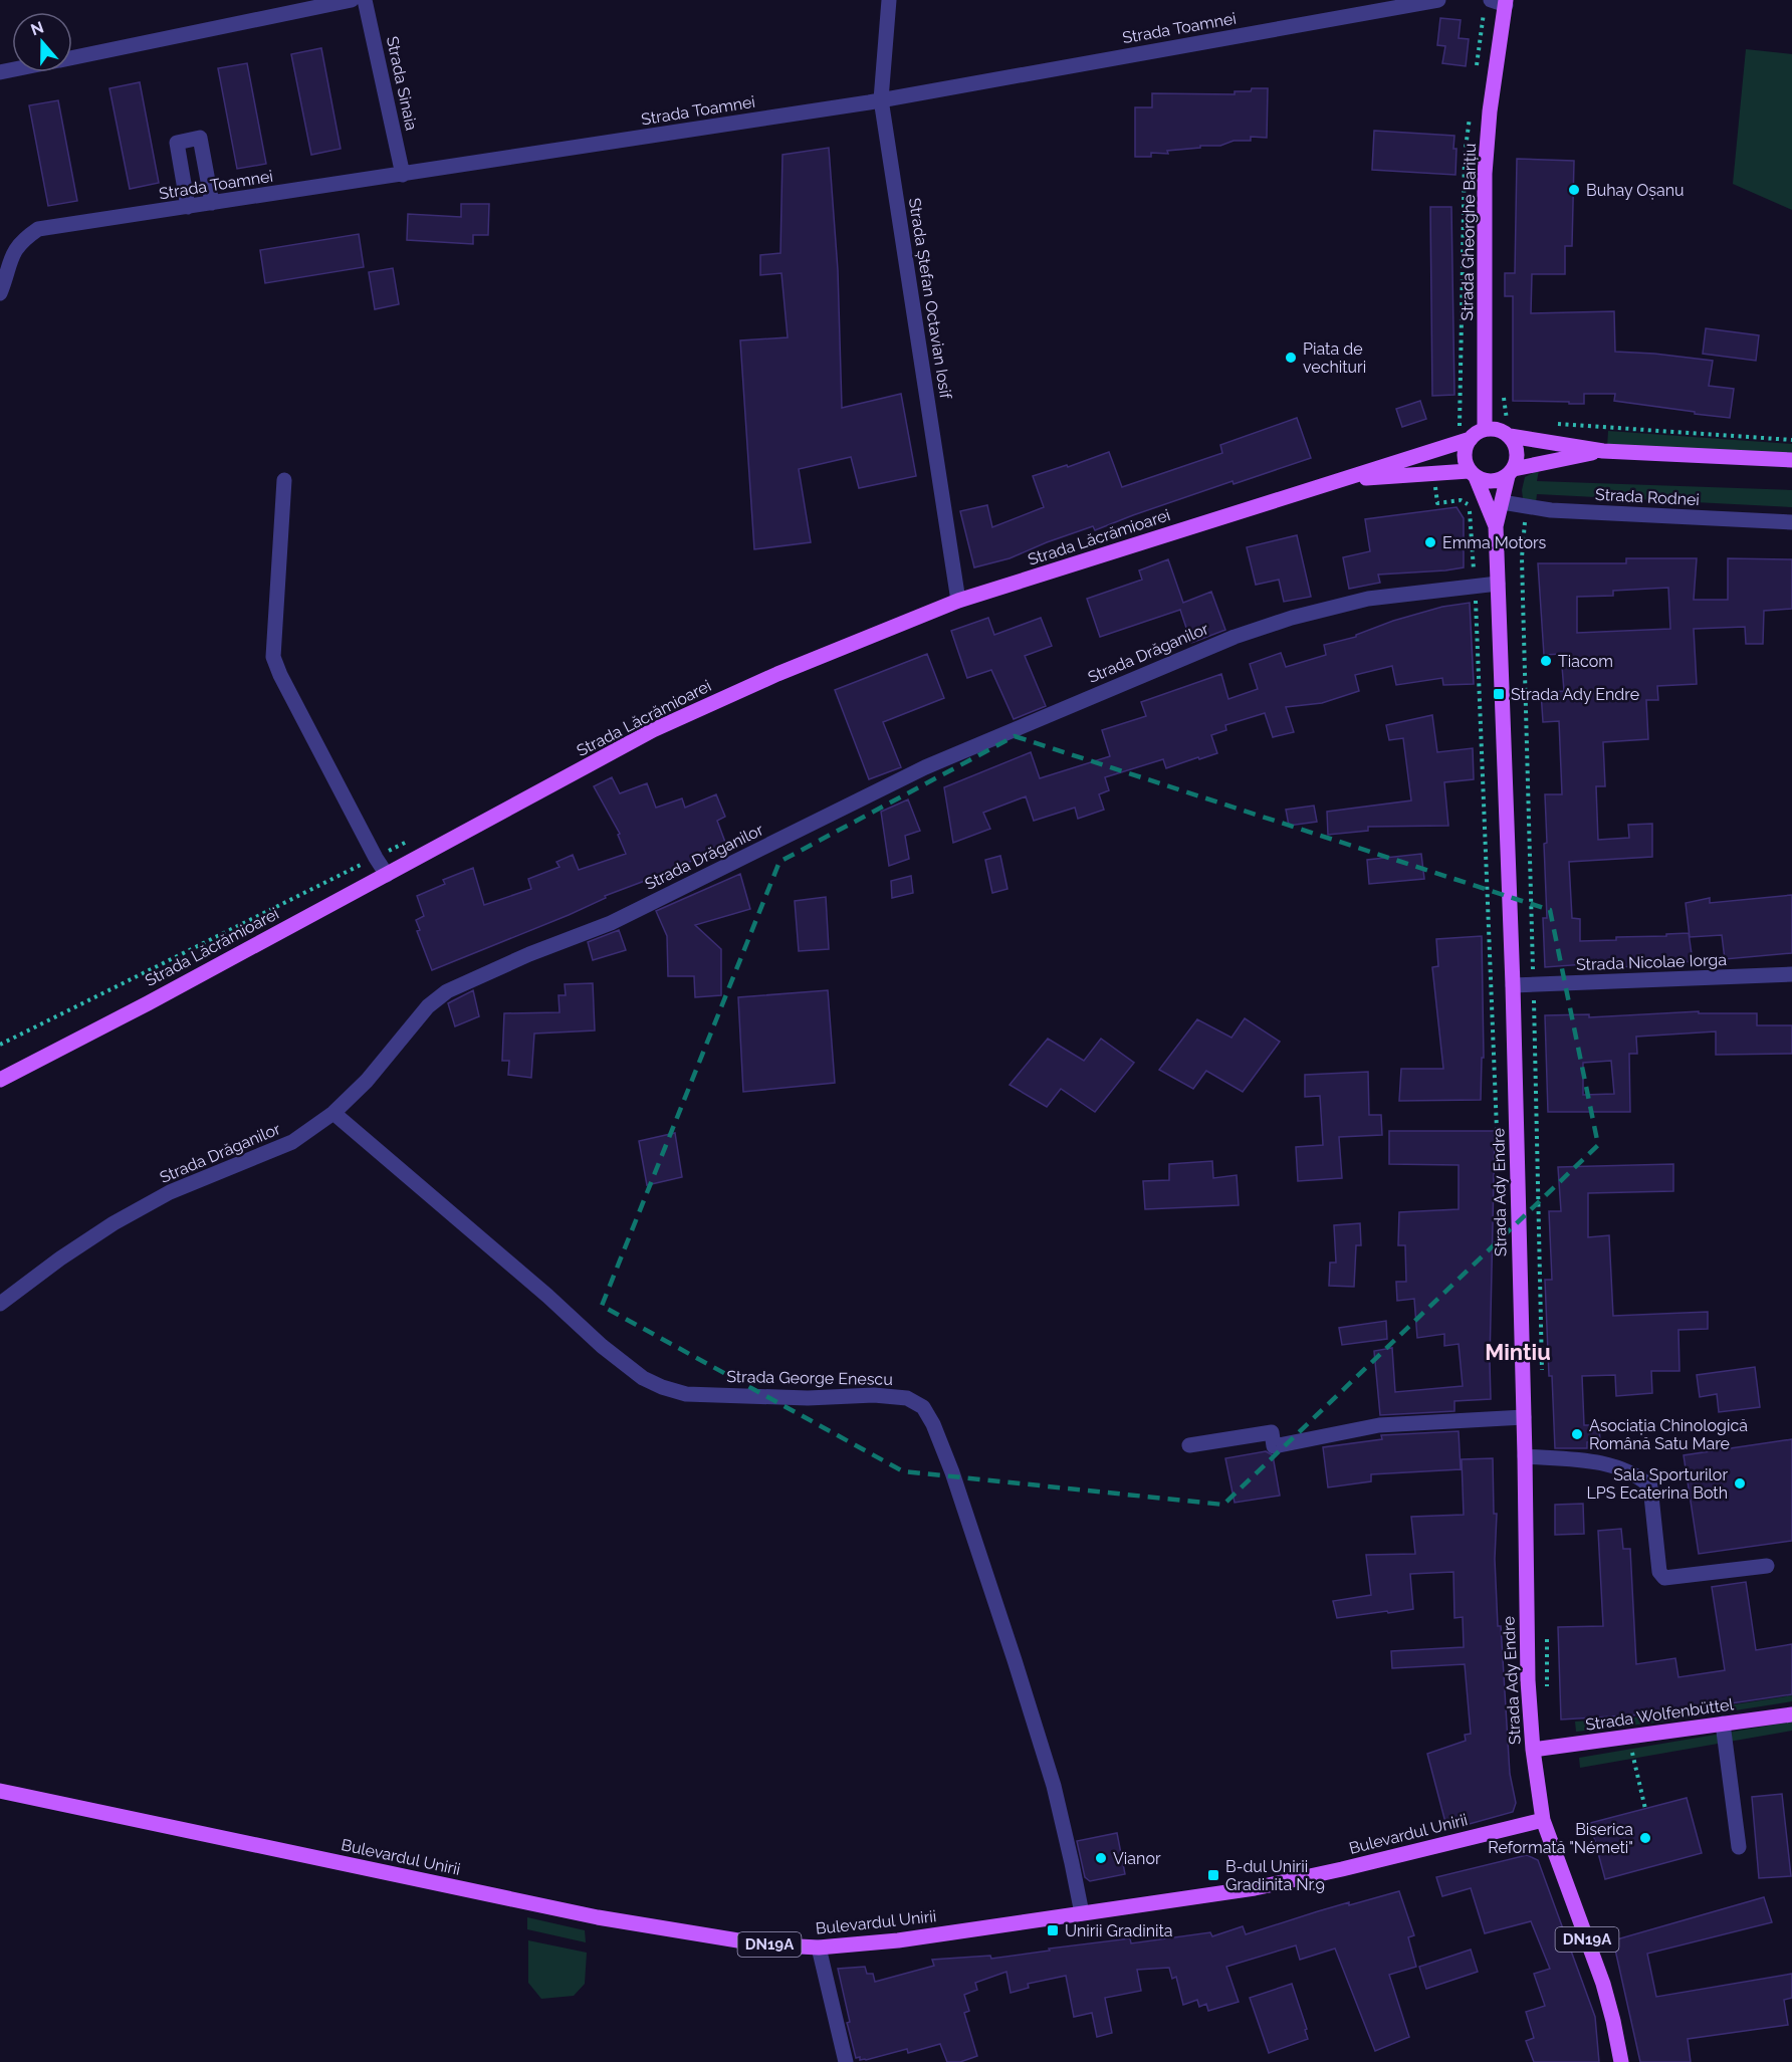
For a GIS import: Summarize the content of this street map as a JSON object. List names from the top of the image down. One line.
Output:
{"streets":{"main road":["Strada Gheorghe Barițiu","Strada Lăcrămioarei","Strada Ady Endre","Strada Wolfenbüttel","Bulevardul Unirii","DN19A"],"street":["Strada Toamnei","Strada Sinaia","Strada Ștefan Octavian Iosif","Strada Rodnei","Strada Drăganilor","Strada Nicolae Iorga","Strada George Enescu"]},"crossings":[["Strada Toamnei","Strada Sinaia"],["Strada Toamnei","Strada Ștefan Octavian Iosif"],["Strada Gheorghe Barițiu","Strada Lăcrămioarei"],["Strada Gheorghe Barițiu","Strada Ady Endre"],["Strada Gheorghe Barițiu","DN19A"],["Strada Ștefan Octavian Iosif","Strada Lăcrămioarei"],["Strada Rodnei","Strada Ady Endre"],["Strada Lăcrămioarei","Strada Ady Endre"],["Strada Lăcrămioarei","DN19A"],["Strada Drăganilor","Strada Ady Endre"],["Strada Drăganilor","Strada George Enescu"],["Strada Nicolae Iorga","Strada Ady Endre"],["Strada Ady Endre","Strada Wolfenbüttel"],["Strada Ady Endre","Bulevardul Unirii"],["Strada Ady Endre","DN19A"],["Strada George Enescu","Bulevardul Unirii"],["Bulevardul Unirii","DN19A"]],"districts":["Mintiu"],"places":{"other":["Buhay Oșanu","Piata de vechituri","Emma Motors","Tiacom","Asociația Chinologică Română Satu Mare","Sala Sporturilor LPS Ecaterina Both","Biserica Reformată \"Németi\"","Vianor"],"transit":["Strada Ady Endre","B-dul Unirii Gradinita Nr.9","Unirii Gradinita"]},"north":"top"}
